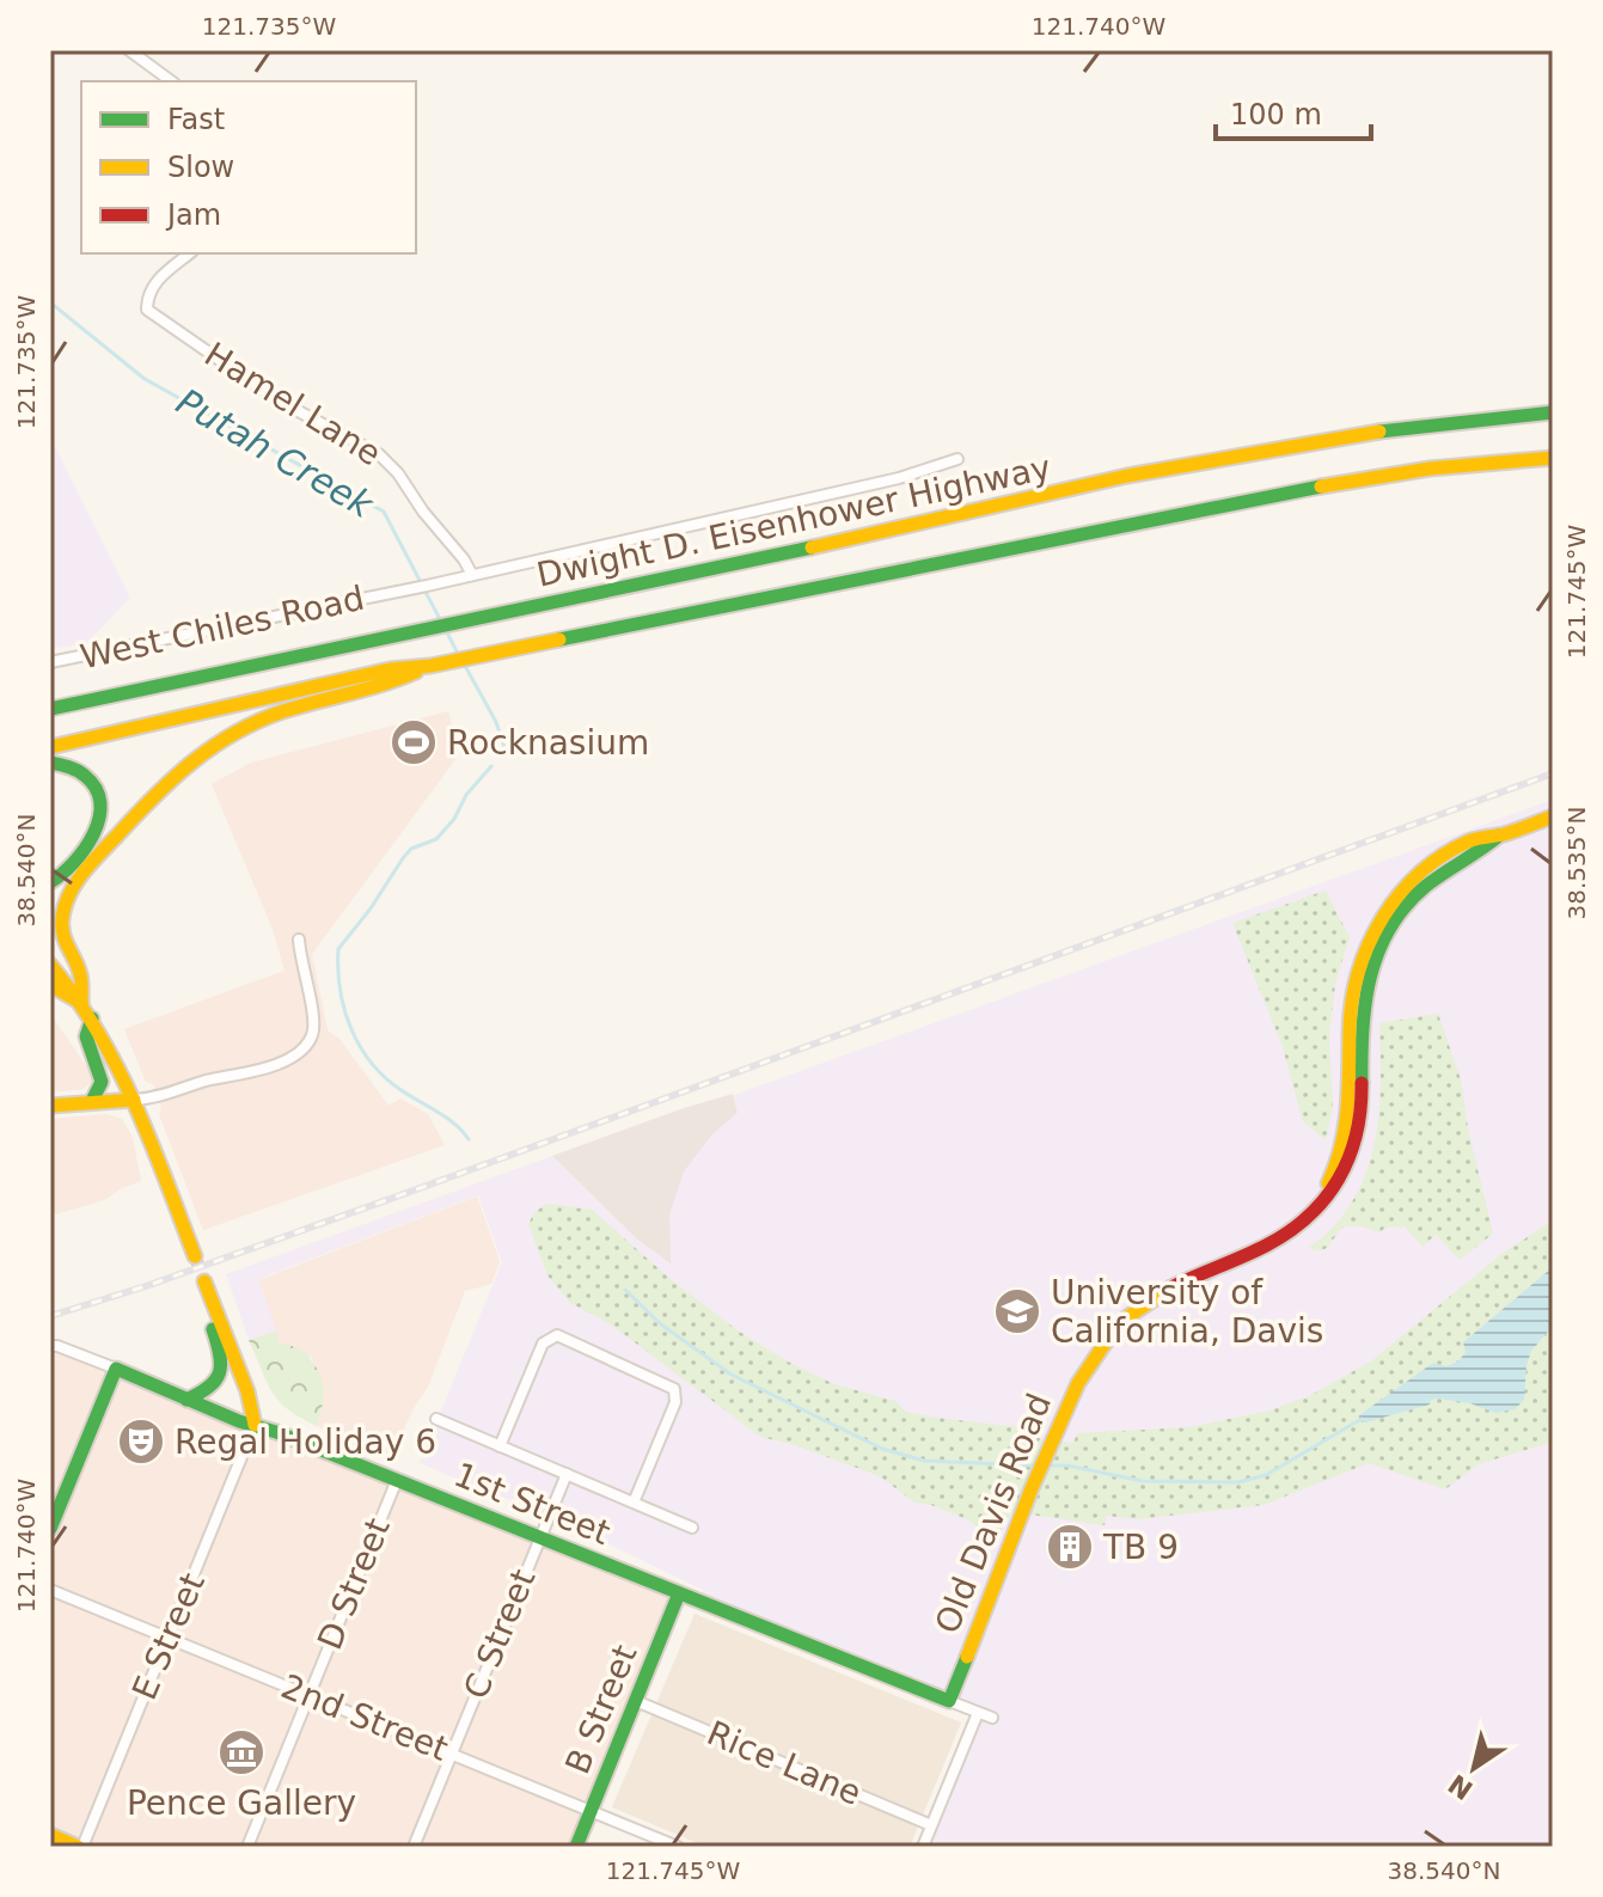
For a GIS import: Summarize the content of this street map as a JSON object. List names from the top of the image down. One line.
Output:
{"streets":{"main road":["Dwight D. Eisenhower Highway","1st Street","Old Davis Road","B Street"],"street":["Hamel Lane","West Chiles Road","D Street","C Street","E Street","2nd Street","Rice Lane"]},"crossings":[["Hamel Lane","West Chiles Road"],["1st Street","Old Davis Road"],["1st Street","D Street"],["1st Street","C Street"],["1st Street","E Street"],["1st Street","B Street"],["D Street","2nd Street"],["C Street","2nd Street"],["E Street","2nd Street"],["B Street","2nd Street"],["B Street","Rice Lane"]],"water":["Putah Creek"],"places":{"sports":["Rocknasium"],"school or university":["University of California, Davis"],"theatre":["Regal Holiday 6"],"building":["TB 9"],"museum":["Pence Gallery"]},"legend":["Fast","Slow","Jam"],"scale_bar":"100 m","north":"bottom left","coordinates":["121.735°W","121.740°W","121.745°W","38.535°N","38.540°N"]}
